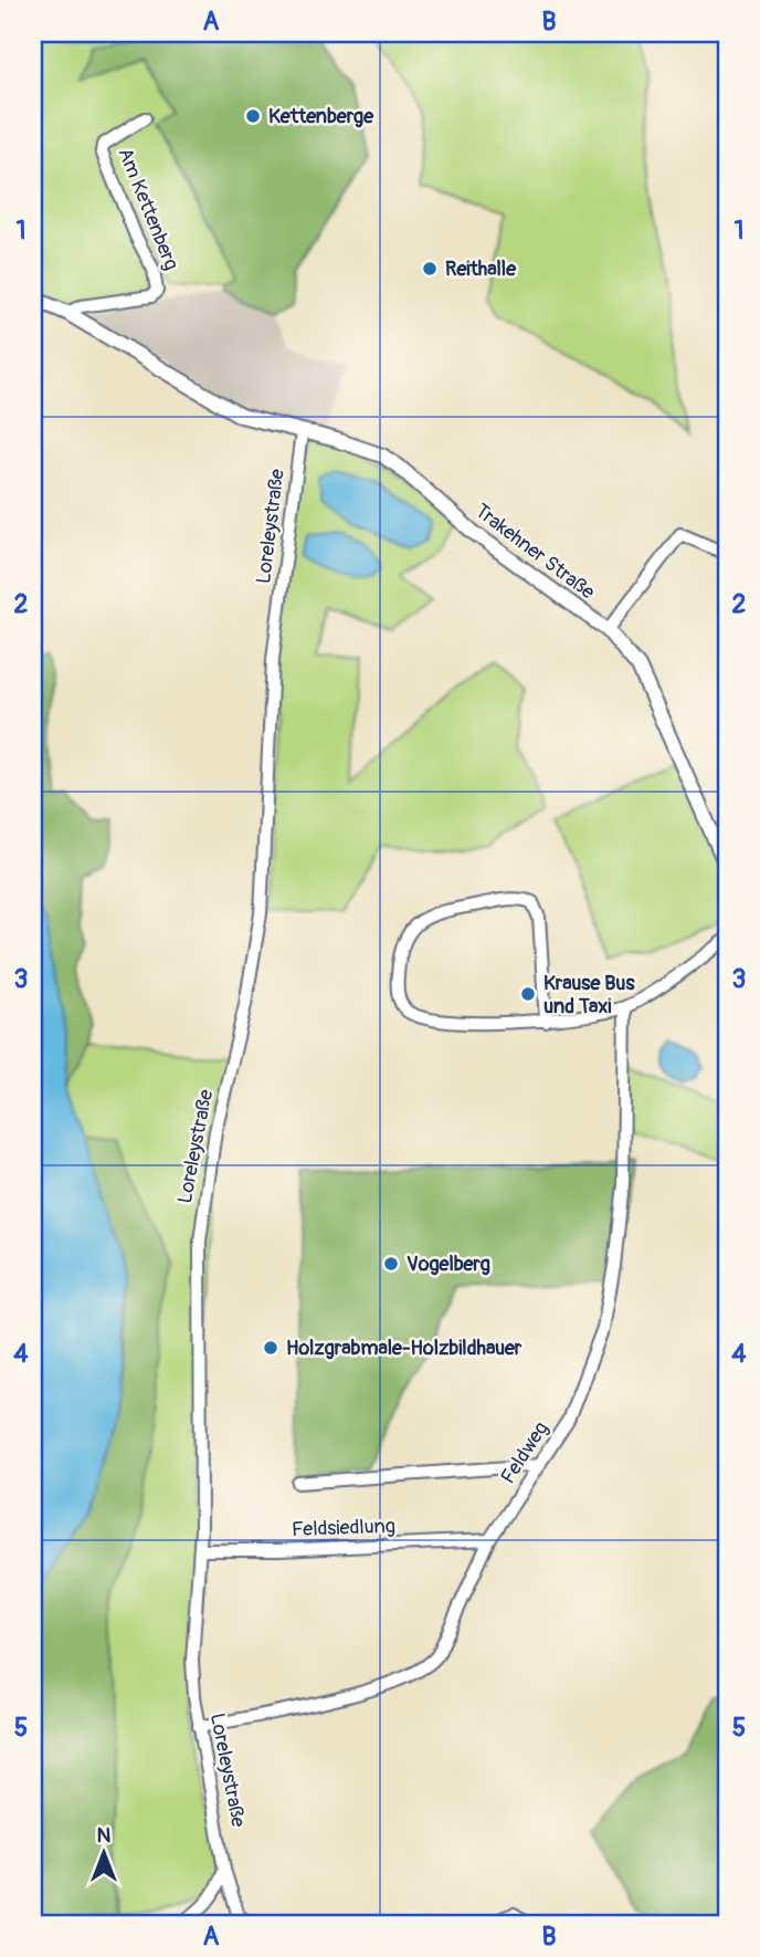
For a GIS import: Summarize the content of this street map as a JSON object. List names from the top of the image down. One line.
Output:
{"streets":{"street":["Am Kettenberg","Loreleystraße","Trakehner Straße","Feldweg","Feldsiedlung"]},"crossings":[["Am Kettenberg","Trakehner Straße"],["Loreleystraße","Trakehner Straße"],["Loreleystraße","Feldweg"],["Loreleystraße","Feldsiedlung"],["Feldweg","Feldsiedlung"]],"places":["Kettenberge","Reithalle","Krause Bus und Taxi","Vogelberg","Holzgrabmale-Holzbildhauer"],"north":"top","grid":{"columns":["A","B"],"rows":["1","2","3","4","5"]}}
